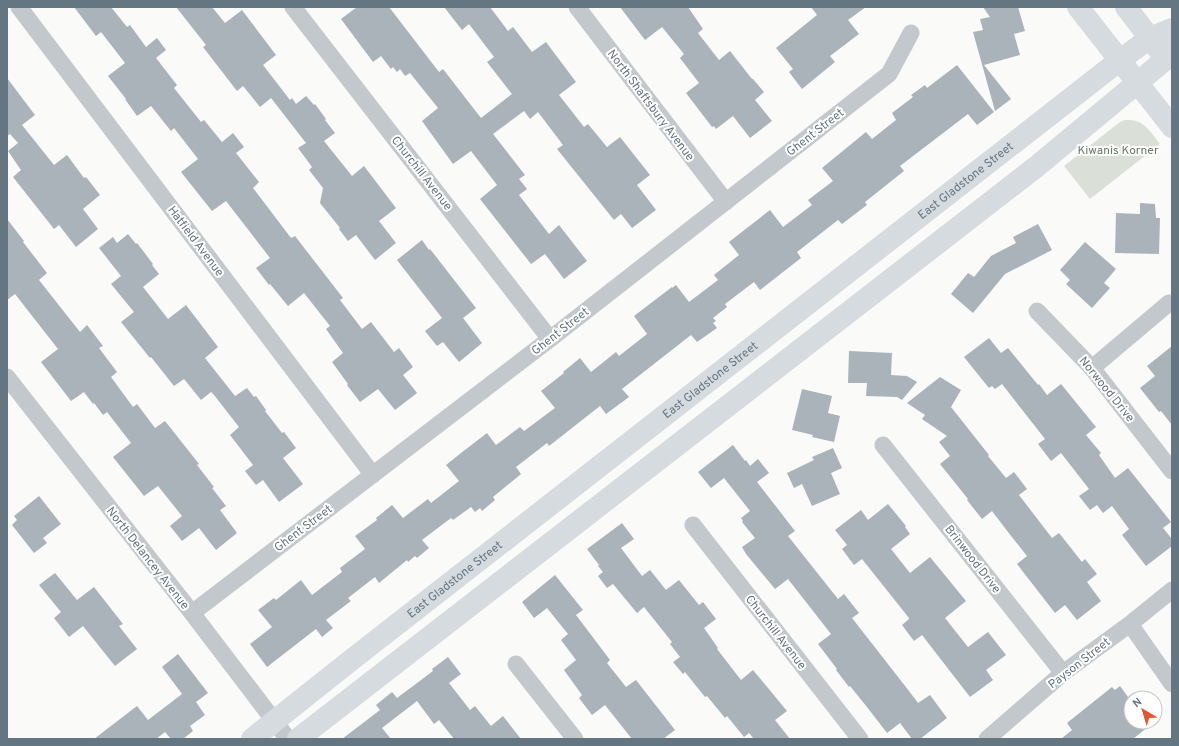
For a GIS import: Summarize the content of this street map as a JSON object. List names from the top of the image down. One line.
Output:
{"streets":{"street":["North Shaftsbury Avenue","Ghent Street","Churchill Avenue","East Gladstone Street","Hatfield Avenue","Norwood Drive","North Delancey Avenue","Brinwood Drive","Payson Street"]},"crossings":[["North Shaftsbury Avenue","Ghent Street"],["Ghent Street","Churchill Avenue"],["Ghent Street","Hatfield Avenue"],["Ghent Street","North Delancey Avenue"],["East Gladstone Street","North Delancey Avenue"],["Brinwood Drive","Payson Street"]],"parks":["Kiwanis Korner"],"north":"top left"}
